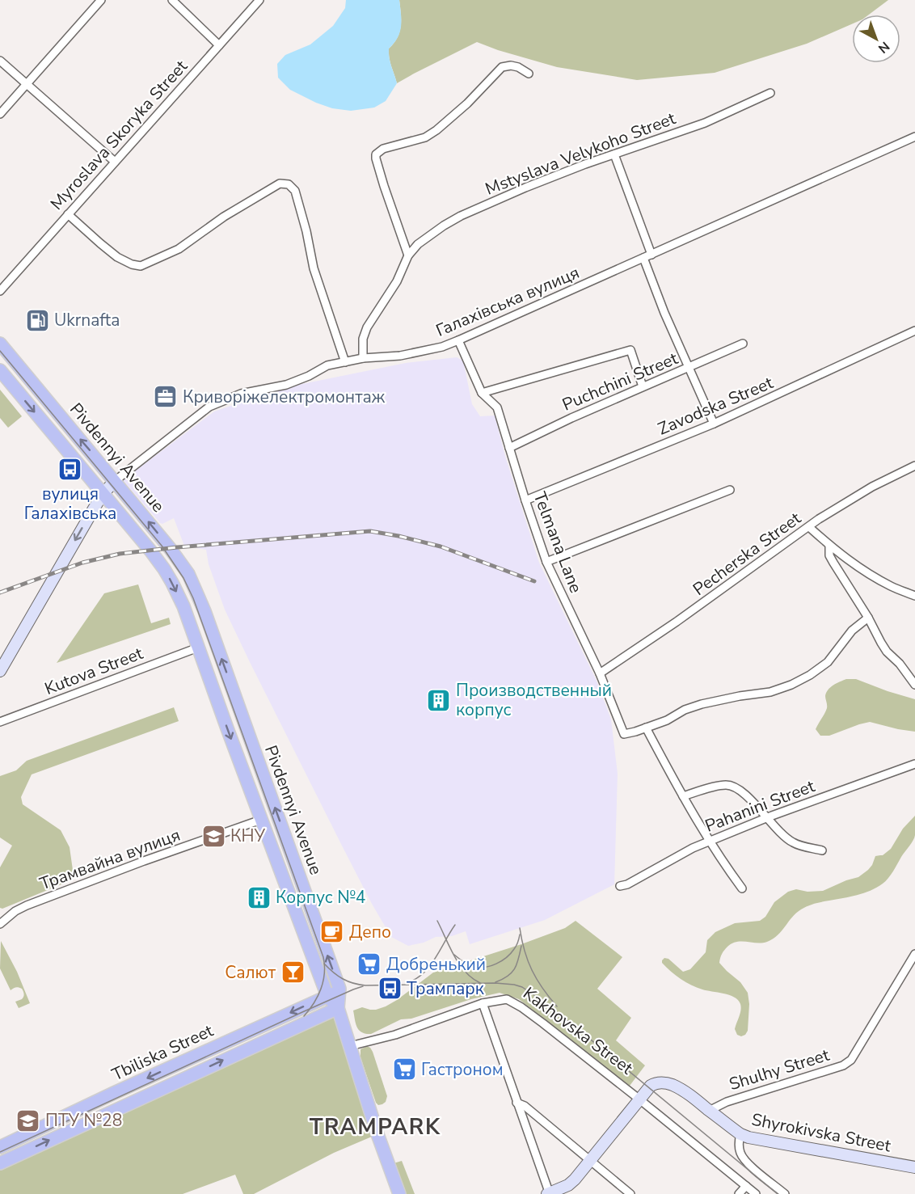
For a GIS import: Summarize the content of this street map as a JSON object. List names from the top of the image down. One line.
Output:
{"streets":{"main road":["Pivdennyi Avenue","Tbiliska Street","Shyrokivska Street"],"street":["Myroslava Skoryka Street","Mstyslava Velykoho Street","Галахівська вулиця","Puchchini Street","Zavodska Street","Telmana Lane","Pecherska Street","Kutova Street","Pahanini Street","Трамвайна вулиця","Kakhovska Street","Shulhy Street"]},"crossings":[["Mstyslava Velykoho Street","Галахівська вулиця"],["Галахівська вулиця","Pivdennyi Avenue"],["Галахівська вулиця","Telmana Lane"],["Puchchini Street","Telmana Lane"],["Zavodska Street","Telmana Lane"],["Pivdennyi Avenue","Kutova Street"],["Pivdennyi Avenue","Трамвайна вулиця"],["Pivdennyi Avenue","Tbiliska Street"],["Telmana Lane","Pecherska Street"],["Kakhovska Street","Shyrokivska Street"],["Shulhy Street","Shyrokivska Street"]],"districts":["TRAMPARK"],"places":{"fuel station":["Ukrnafta"],"office":["Криворіжелектромонтаж"],"bus stop":["вулиця Галахівська","Трампарк"],"building":["Производственный корпус","Корпус №4"],"school or university":["КНУ","ПТУ №28"],"cafe":["Депо"],"supermarket":["Добренький","Гастроном"],"bar":["Салют"]},"north":"bottom right"}
